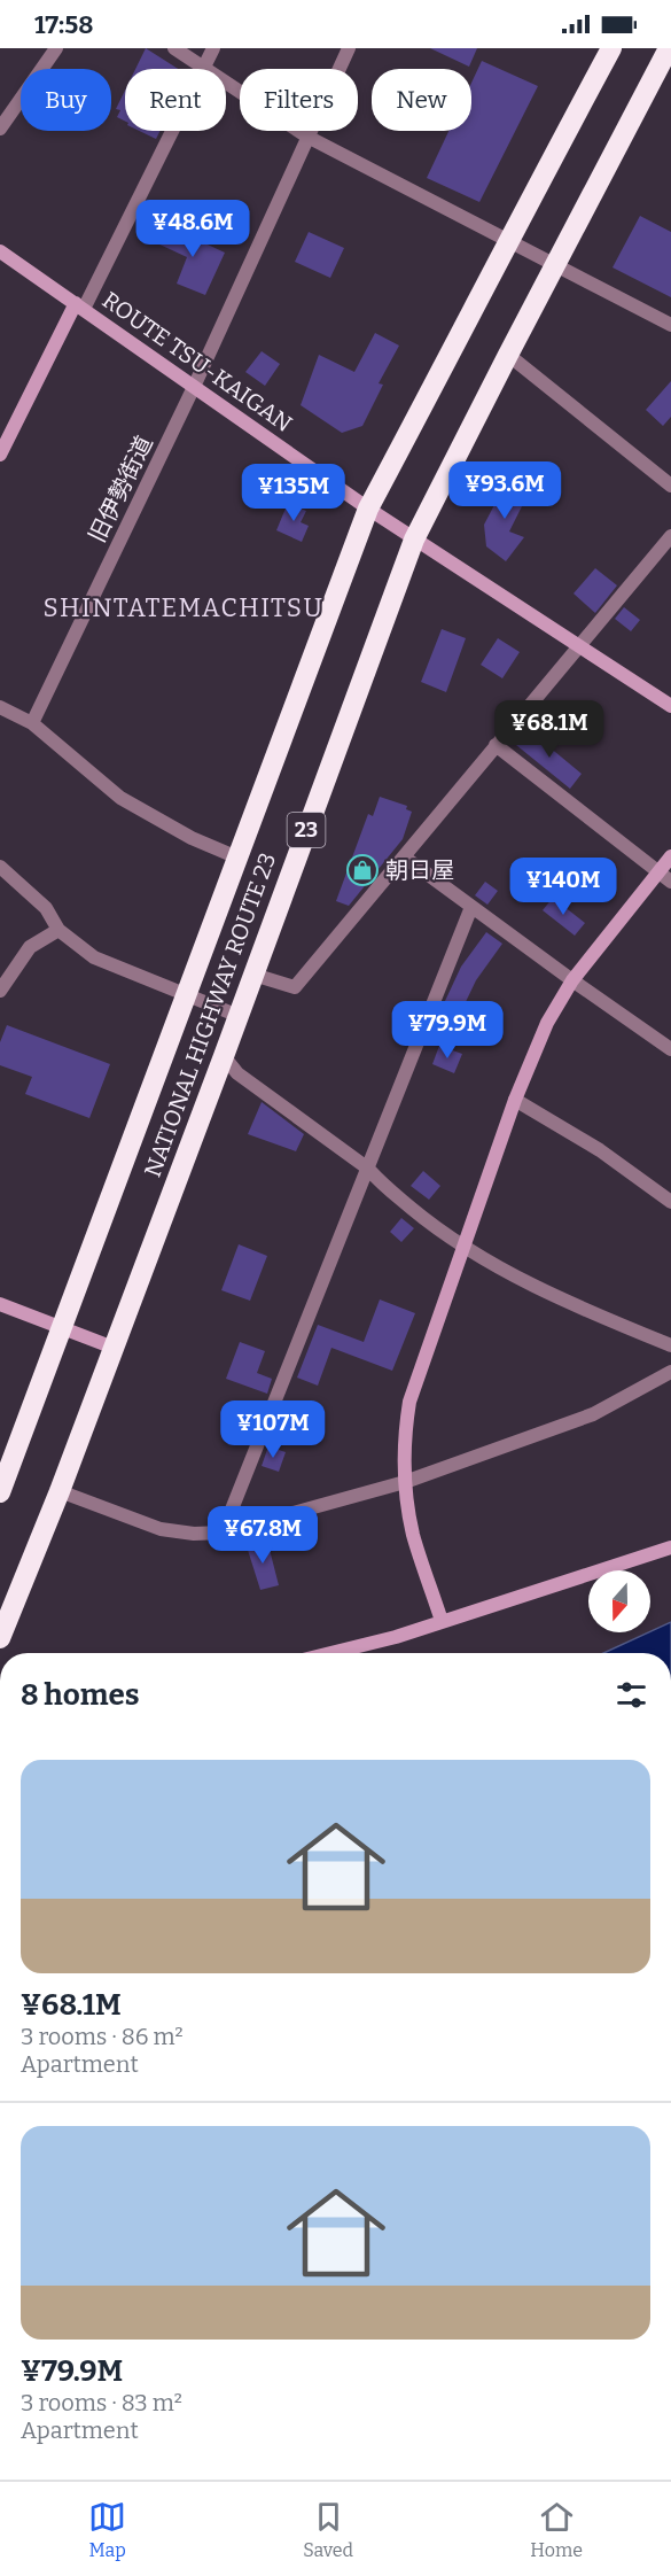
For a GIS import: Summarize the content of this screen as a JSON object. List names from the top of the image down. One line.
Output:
{"streets":{"highway":["23","NATIONAL HIGHWAY ROUTE 23"],"street":["ROUTE TSU-KAIGAN","旧伊勢街道"]},"crossings":[["ROUTE TSU-KAIGAN","旧伊勢街道"],["ROUTE TSU-KAIGAN","NATIONAL HIGHWAY ROUTE 23"]],"districts":["SHINTATEMACHITSU"],"places":{"shop":["朝日屋"]},"north":"bottom","page":{"status":"17:58","chip":["Buy","Rent","Filters","New"],"price":["¥48.6M","¥93.6M","¥135M","¥68.1M","¥140M","¥79.9M","¥107M","¥67.8M"],"heading":"8 homes","list":[{"name":"¥68.1M","note":"3 rooms · 86 m² · Apartment"},{"name":"¥79.9M","note":"3 rooms · 83 m² · Apartment"}],"tabs":["Map","Saved","Home"]}}
